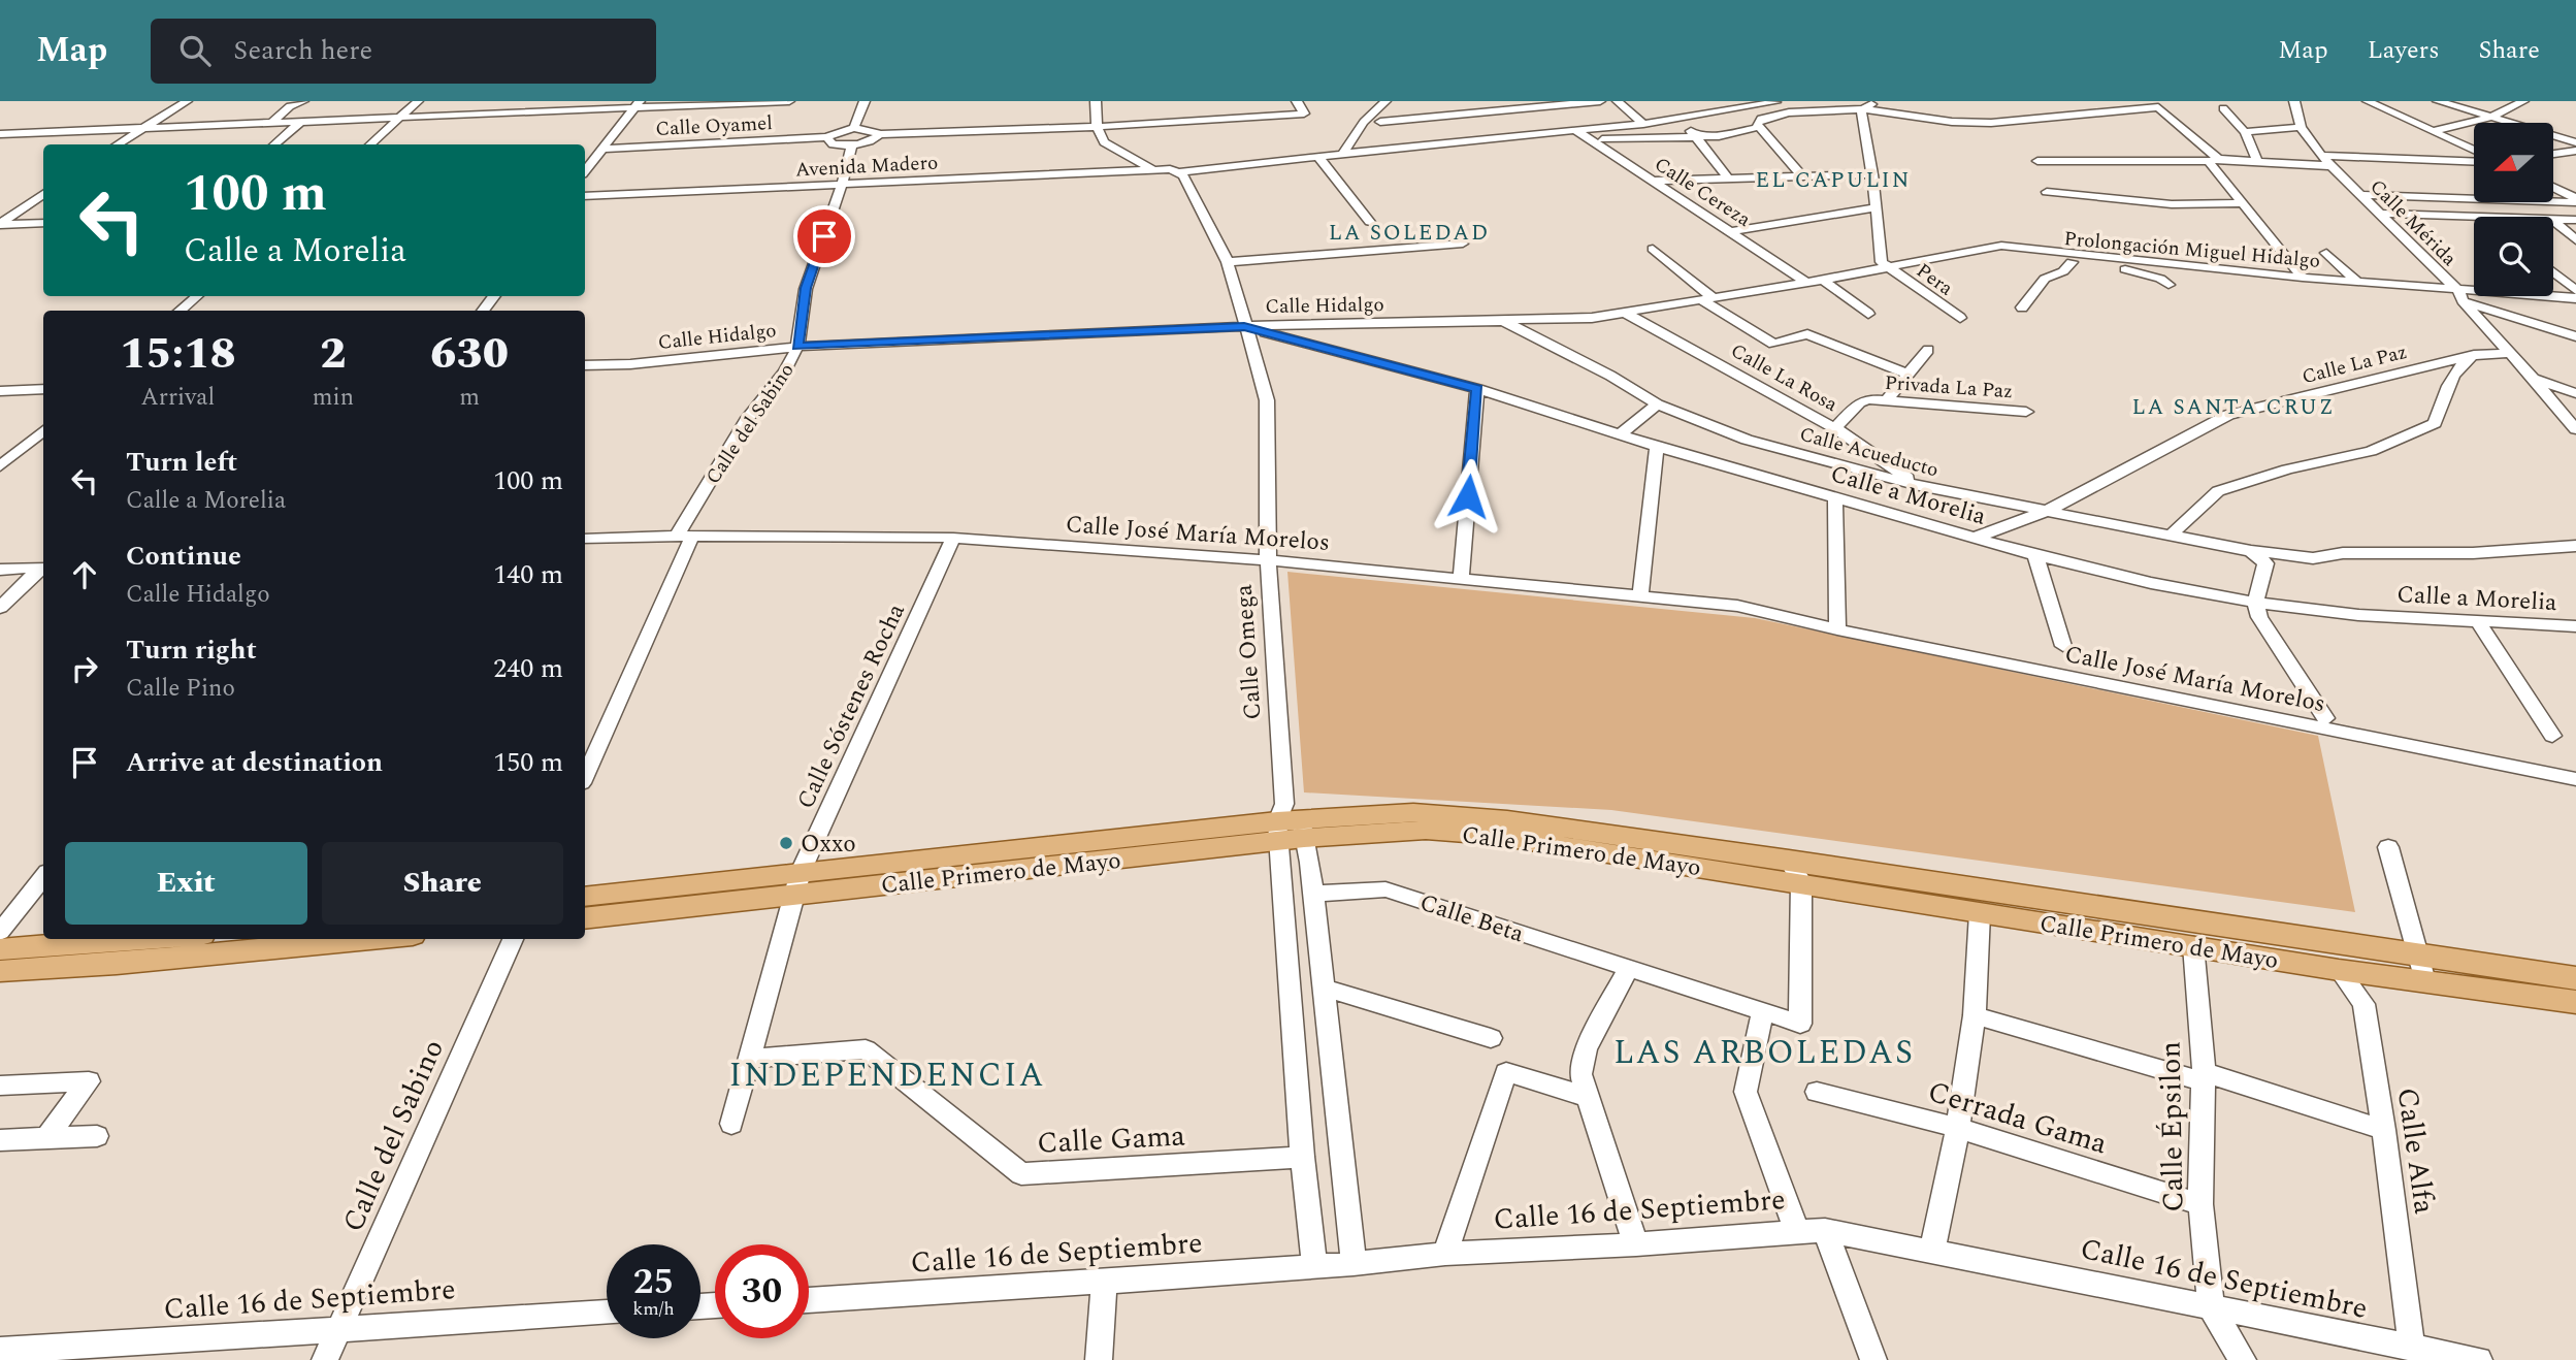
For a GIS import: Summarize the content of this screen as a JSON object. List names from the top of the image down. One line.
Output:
{"streets":{"main road":["Calle Primero de Mayo"],"street":["Calle Oyamel","Avenida Madero","Calle Cereza","Calle Mérida","Prolongación Miguel Hidalgo","Pera","Calle Hidalgo","Calle La Paz","Calle La Rosa","Privada La Paz","Calle del Sabino","Calle Acueducto","Calle a Morelia","Calle José María Morelos","Calle Omega","Calle Sóstenes Rocha","Calle Beta","Cerrada Gama","Calle Épsilon","Calle Gama","Calle Alfa","Calle 16 de Septiembre"]},"crossings":[["Avenida Madero","Calle Omega"],["Calle Cereza","Prolongación Miguel Hidalgo"],["Calle Cereza","Calle Hidalgo"],["Calle Mérida","Prolongación Miguel Hidalgo"],["Calle Mérida","Calle La Paz"],["Prolongación Miguel Hidalgo","Pera"],["Prolongación Miguel Hidalgo","Calle Hidalgo"],["Calle Hidalgo","Calle La Rosa"],["Calle Hidalgo","Calle del Sabino"],["Calle Hidalgo","Calle Acueducto"],["Calle Hidalgo","Calle a Morelia"],["Calle Hidalgo","Calle Omega"],["Calle La Paz","Calle Acueducto"],["Calle La Paz","Calle a Morelia"],["Calle La Rosa","Privada La Paz"],["Calle La Rosa","Calle Acueducto"],["Calle del Sabino","Calle José María Morelos"],["Calle del Sabino","Calle 16 de Septiembre"],["Calle a Morelia","Calle Omega"],["Calle José María Morelos","Calle Omega"],["Calle José María Morelos","Calle Sóstenes Rocha"],["Calle Omega","Calle Primero de Mayo"],["Calle Omega","Calle Beta"],["Calle Omega","Calle Gama"],["Calle Omega","Calle 16 de Septiembre"],["Calle Sóstenes Rocha","Calle Primero de Mayo"],["Calle Primero de Mayo","Calle Beta"],["Calle Primero de Mayo","Calle Épsilon"],["Calle Primero de Mayo","Calle Alfa"],["Cerrada Gama","Calle Épsilon"],["Calle Épsilon","Calle 16 de Septiembre"],["Calle Alfa","Calle 16 de Septiembre"]],"districts":["EL CAPULIN","LA SOLEDAD","LA SANTA CRUZ","LAS ARBOLEDAS","INDEPENDENCIA"],"places":["Oxxo"],"north":"left","page":{"header":"Map","search":"Search here","nav":["Map","Layers","Share"],"turn":["100 m","Calle a Morelia"],"eta":["15:18","Arrival","2","min","630","m"],"list":[{"name":"Turn left","note":"Calle a Morelia","value":"100 m"},{"name":"Continue","note":"Calle Hidalgo","value":"140 m"},{"name":"Turn right","note":"Calle Pino","value":"240 m"},{"name":"Arrive at destination","value":"150 m"}],"buttons":["Exit","Share"],"speed":"25 km/h","limit":"30"}}
